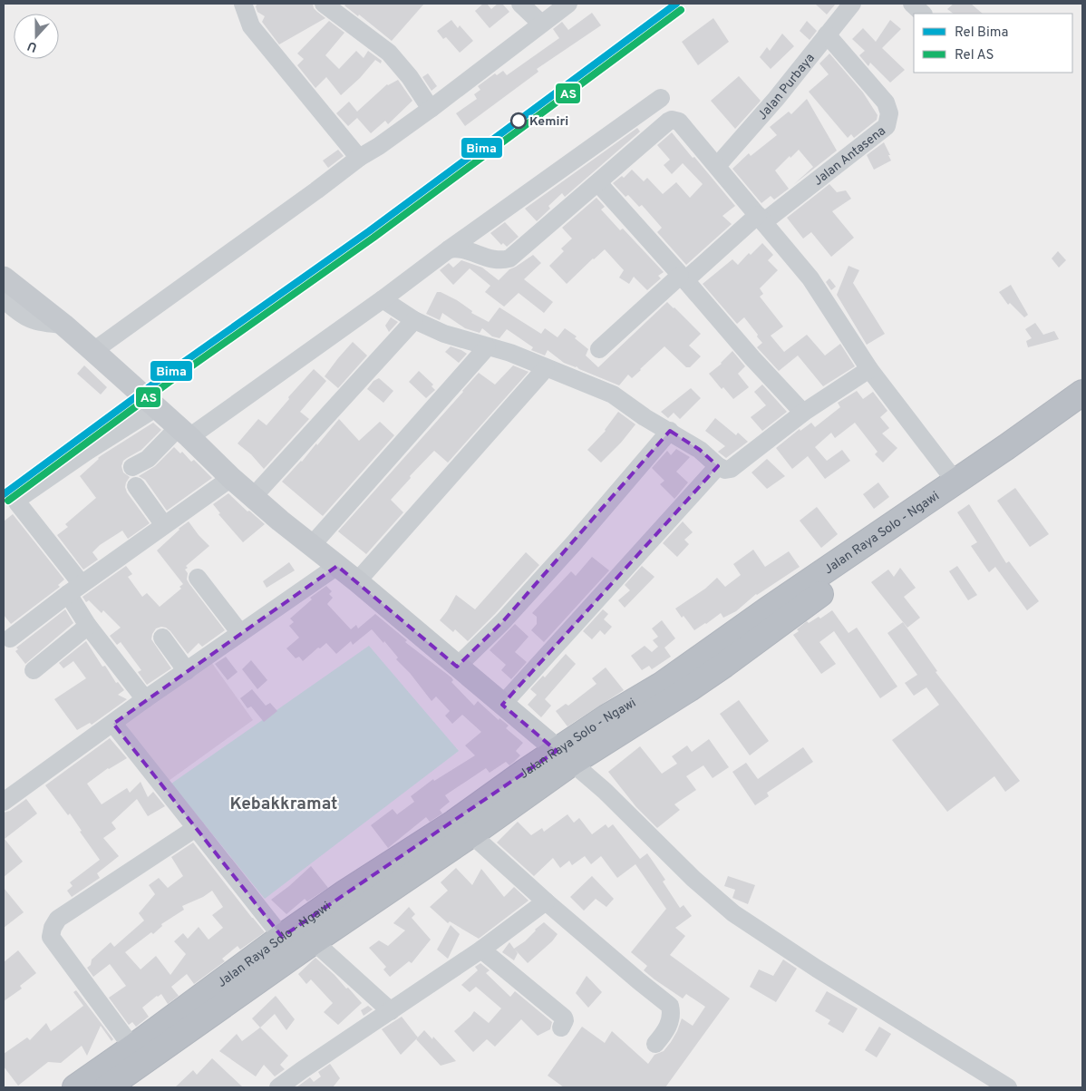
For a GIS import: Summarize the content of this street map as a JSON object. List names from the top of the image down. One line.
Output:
{"streets":{"highway":["Jalan Raya Solo - Ngawi"],"street":["Jalan Purbaya","Jalan Antasena"]},"crossings":[["Jalan Purbaya","Jalan Antasena"]],"districts":["Kebakkramat"],"places":["Kemiri"],"lines":["rail line Bima","rail line AS"],"legend":["Rel Bima","Rel AS"],"north":"bottom"}
